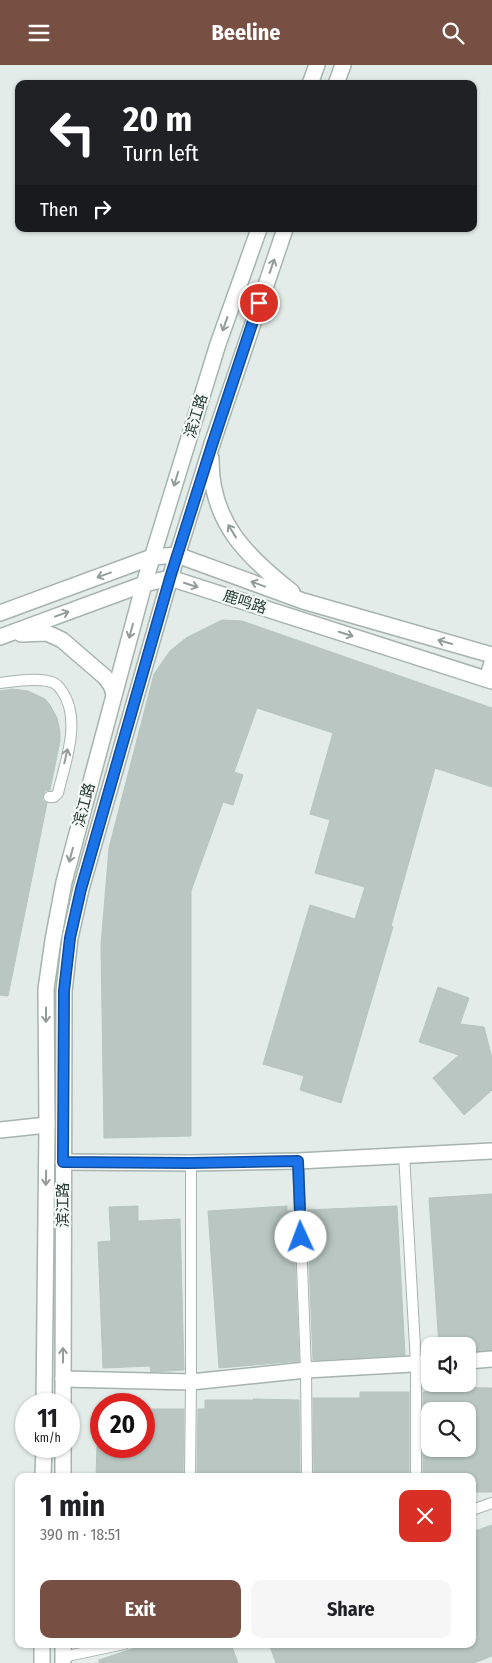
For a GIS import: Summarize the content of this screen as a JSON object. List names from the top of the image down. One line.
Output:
{"streets":{"street":["滨江路","鹿鸣路"]},"crossings":[["滨江路","鹿鸣路"]],"page":{"header":"Beeline","turn":["20 m","Turn left"],"then":"Then","speed":"11 km/h","limit":"20","heading":["1 min","390 m · 18:51"],"buttons":["Exit","Share"]}}
